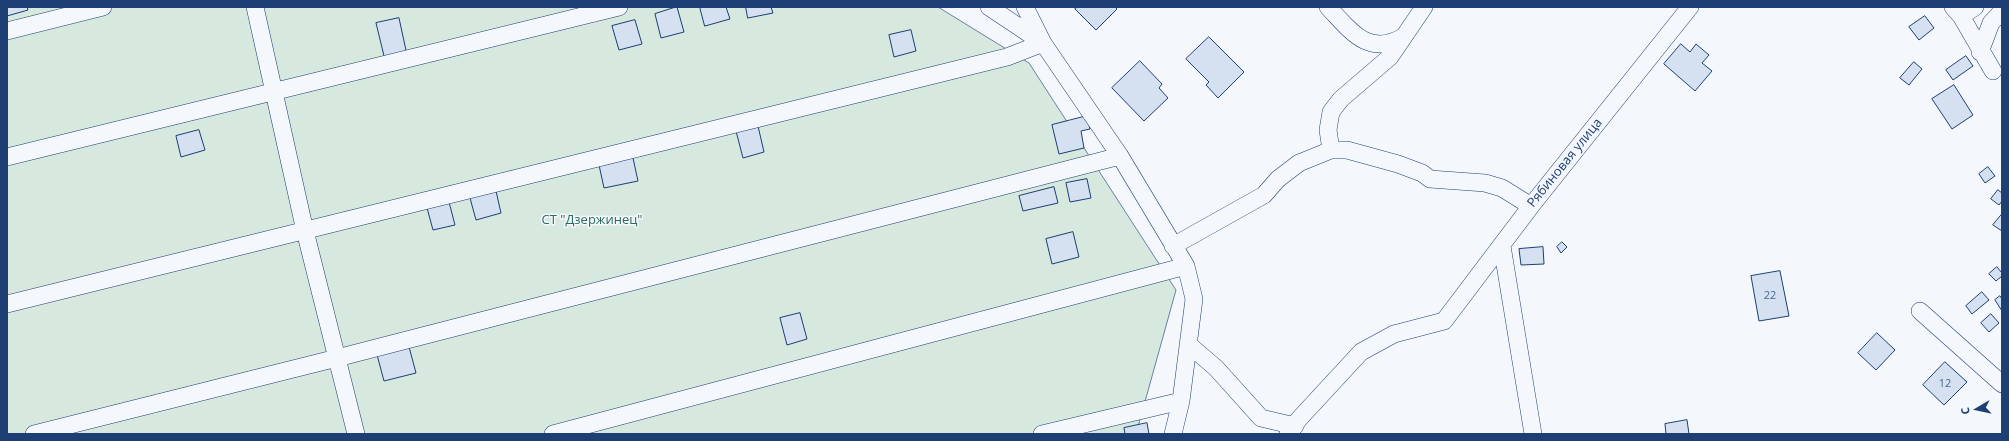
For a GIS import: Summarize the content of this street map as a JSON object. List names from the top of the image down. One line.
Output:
{"streets":{"street":["Рябиновая улица"]},"parks":["СТ \"Дзержинец\""],"house_numbers":["22","12"],"north":"left"}
